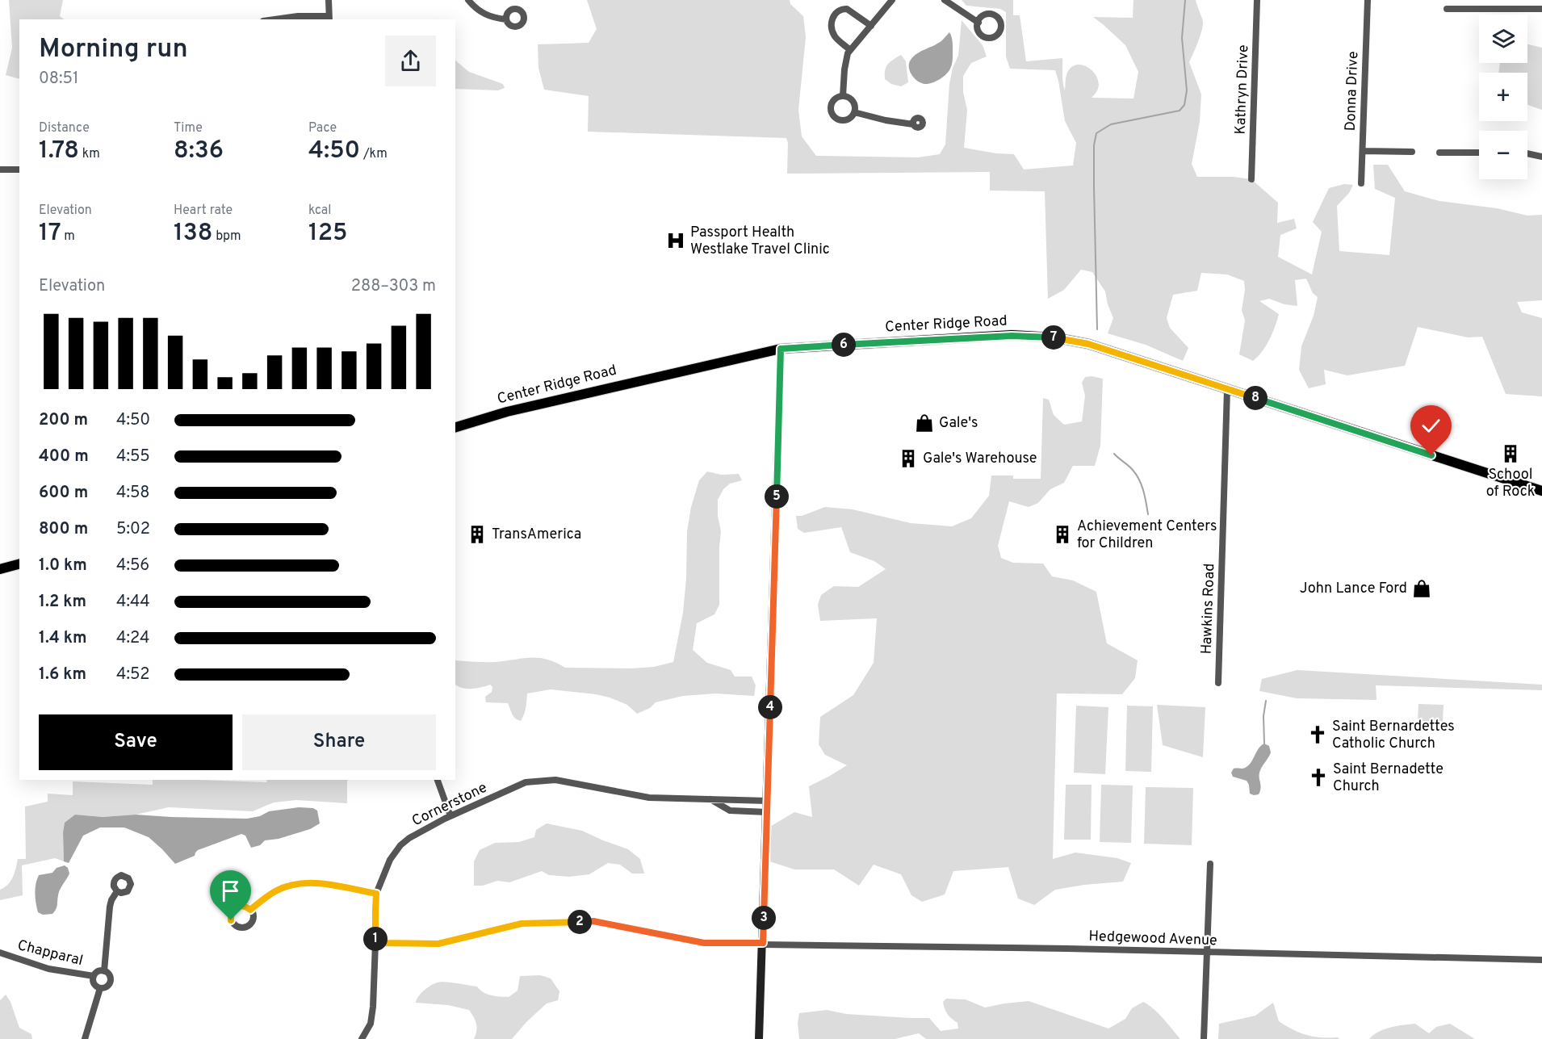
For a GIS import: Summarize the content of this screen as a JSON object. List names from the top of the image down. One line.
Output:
{"streets":{"main road":["Center Ridge Road"],"street":["Kathryn Drive","Donna Drive","Hawkins Road","Cornerstone","Hedgewood Avenue","Chapparal"]},"crossings":[["Center Ridge Road","Hawkins Road"],["Cornerstone","Hedgewood Avenue"]],"places":{"hospital":["Passport Health Westlake Travel Clinic"],"shop":["Gale's","John Lance Ford"],"building":["School of Rock","Gale's Warehouse","TransAmerica","Achievement Centers for Children"],"church":["Saint Bernardettes Catholic Church","Saint Bernadette Church"]},"page":{"map_buttons":["+","−"],"heading":["Morning run","08:51"],"stats":[["Distance","1.78 km"],["Time","8:36"],["Pace","4:50 /km"],["Elevation","17 m"],["Heart rate","138 bpm"],["kcal","125"]],"chart":["Elevation","288–303 m"],"pins":["7","6","8","5","4","3","2","1"],"list":[{"name":"200 m","note":"4:50"},{"name":"400 m","note":"4:55"},{"name":"600 m","note":"4:58"},{"name":"800 m","note":"5:02"},{"name":"1.0 km","note":"4:56"},{"name":"1.2 km","note":"4:44"},{"name":"1.4 km","note":"4:24"},{"name":"1.6 km","note":"4:52"}],"buttons":["Save","Share"]}}
